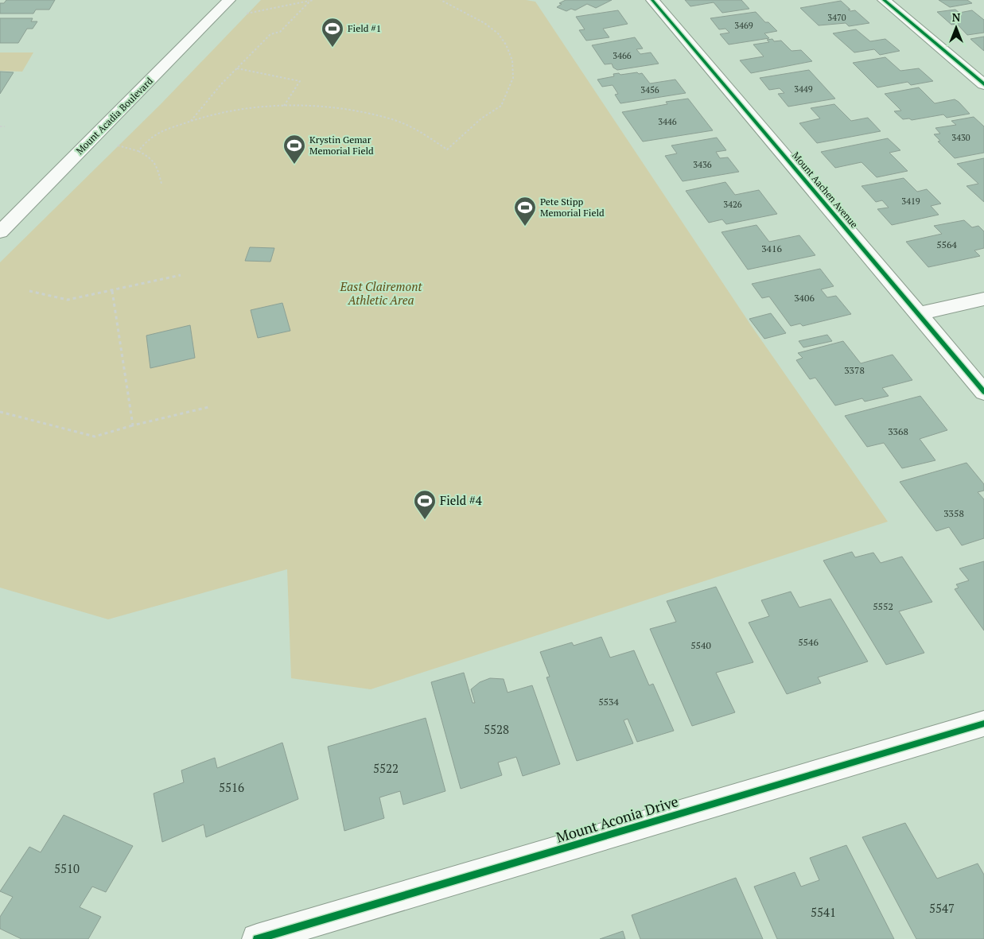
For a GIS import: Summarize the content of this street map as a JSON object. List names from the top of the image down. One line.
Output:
{"streets":{"street":["Mount Acadia Boulevard","Mount Aachen Avenue","Mount Aconia Drive"]},"parks":["East Clairemont Athletic Area"],"places":{"sports":["Field #1","Krystin Gemar Memorial Field","Pete Stipp Memorial Field","Field #4"]},"house_numbers":["3470","3469","3466","3449","3456","3446","3430","3436","3419","3426","5564","3416","3406","3378","3368","3358","5552","5546","5540","5534","5528","5522","5516","5510","5547","5541"],"north":"top"}
